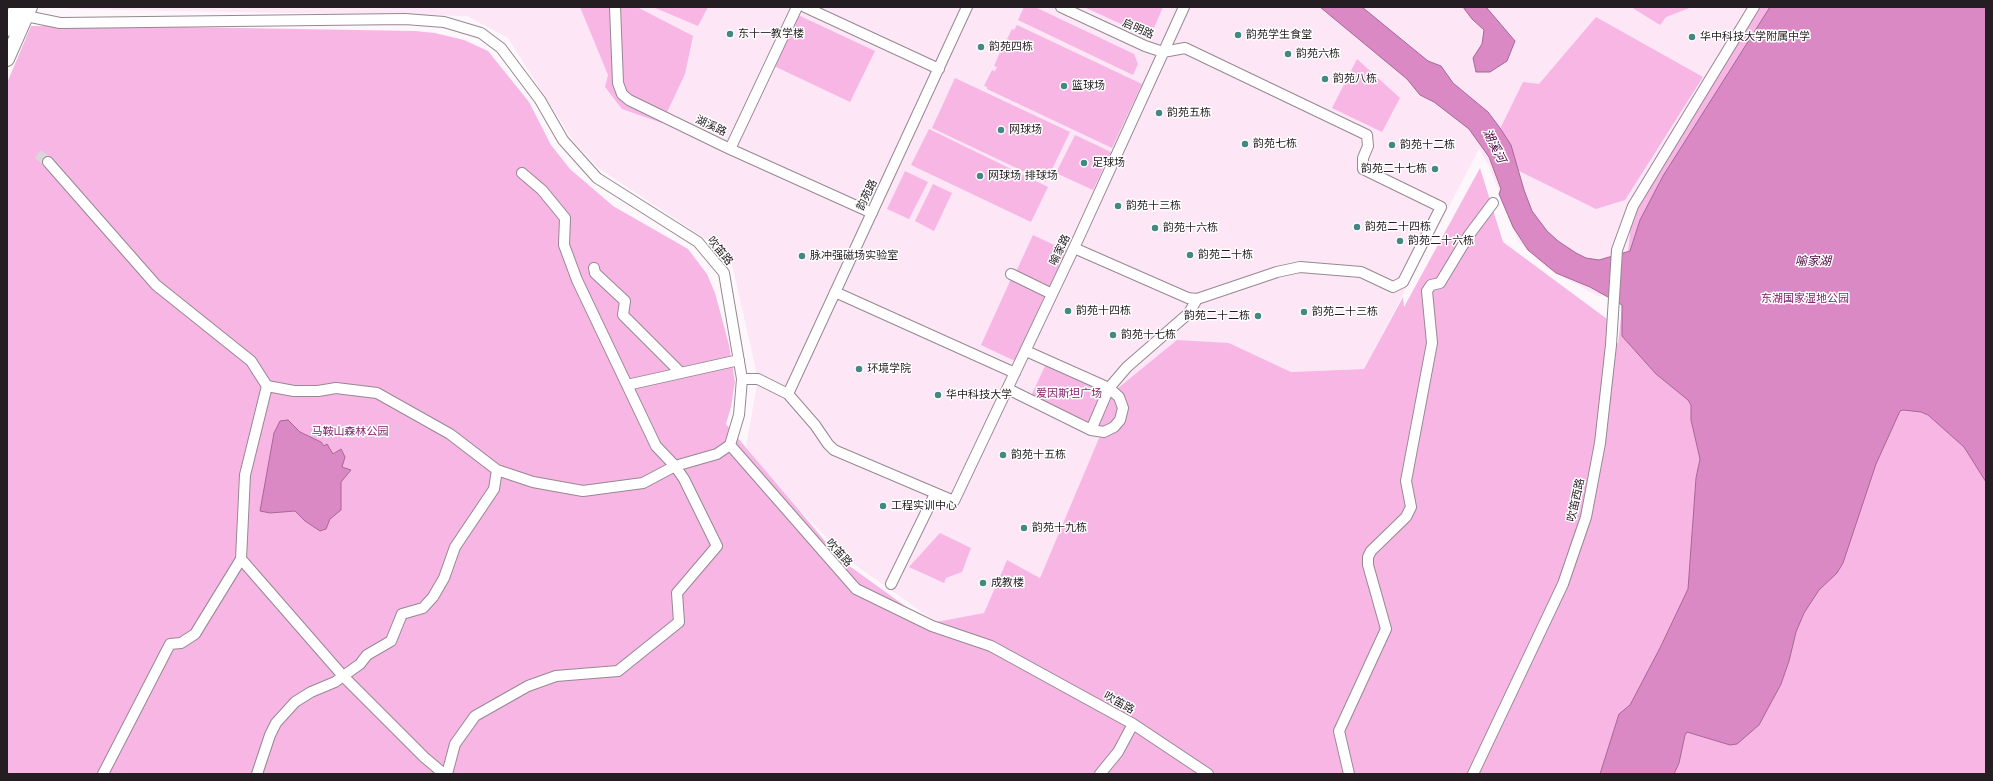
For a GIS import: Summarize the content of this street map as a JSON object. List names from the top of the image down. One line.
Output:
{"streets":{"street":["启明路","湖溪路","韵苑路","喻家路","吹笛路","吹笛西路"]},"crossings":[["启明路","喻家路"],["湖溪路","韵苑路"]],"water":["湖溪河","喻家湖"],"parks":["东湖国家湿地公园","爱因斯坦广场","马鞍山森林公园"],"places":["东十一教学楼","韵苑学生食堂","华中科技大学附属中学","韵苑四栋","韵苑六栋","韵苑八栋","篮球场","韵苑五栋","网球场","韵苑七栋","韵苑十二栋","足球场","韵苑二十七栋","网球场 排球场","韵苑十三栋","韵苑二十四栋","韵苑十六栋","韵苑二十六栋","韵苑二十栋","脉冲强磁场实验室","韵苑十四栋","韵苑二十三栋","韵苑二十二栋","韵苑十七栋","环境学院","华中科技大学","韵苑十五栋","工程实训中心","韵苑十九栋","成教楼"]}
